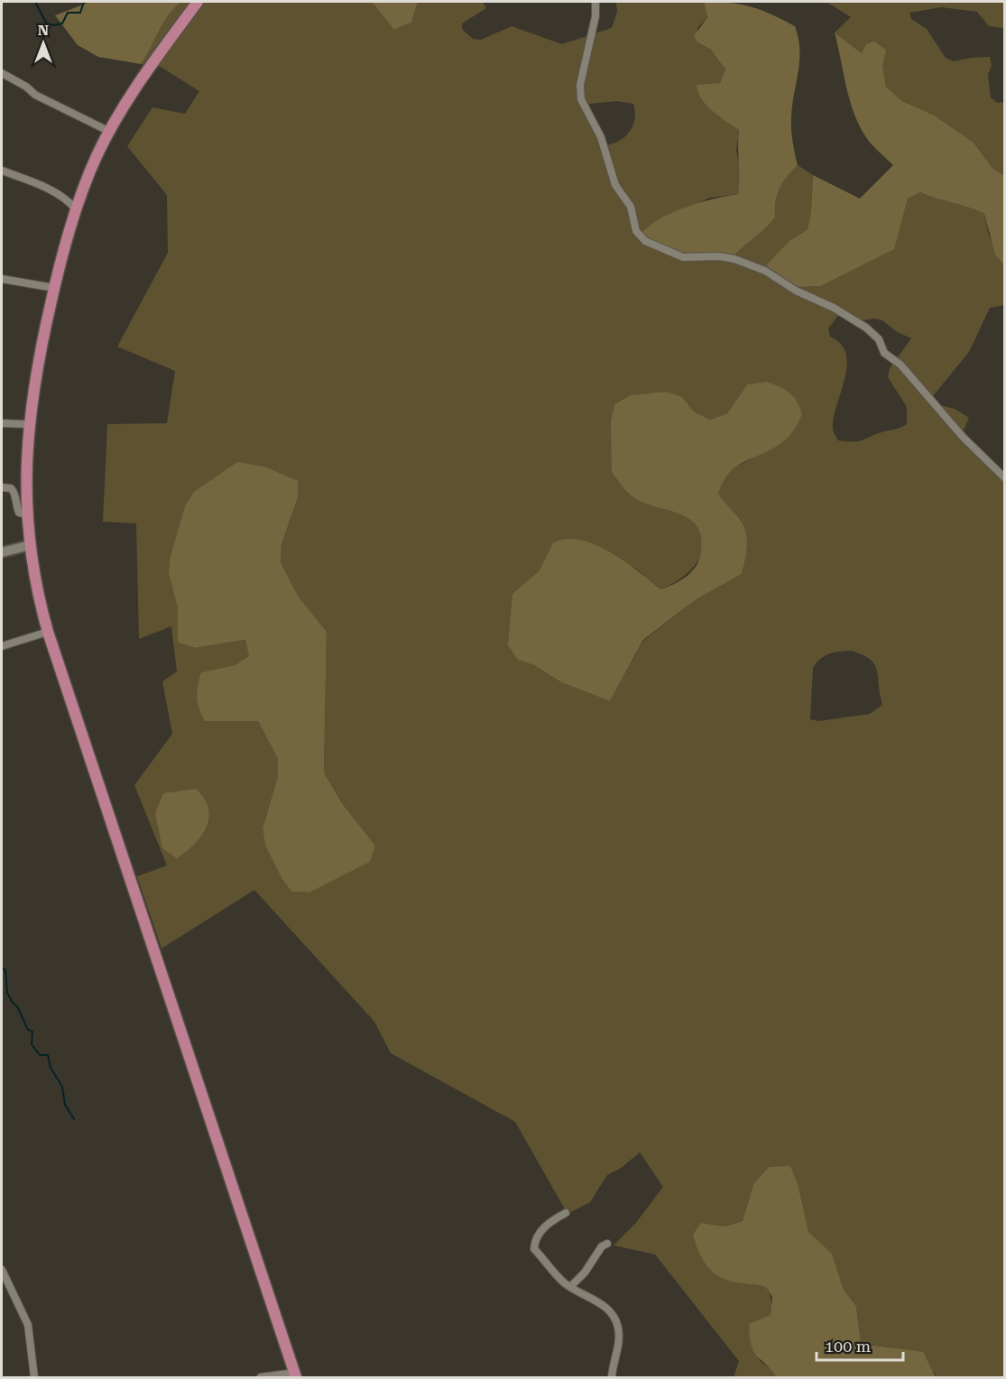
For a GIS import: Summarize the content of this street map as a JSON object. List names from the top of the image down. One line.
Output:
{"scale_bar":"100 m","north":"top"}
